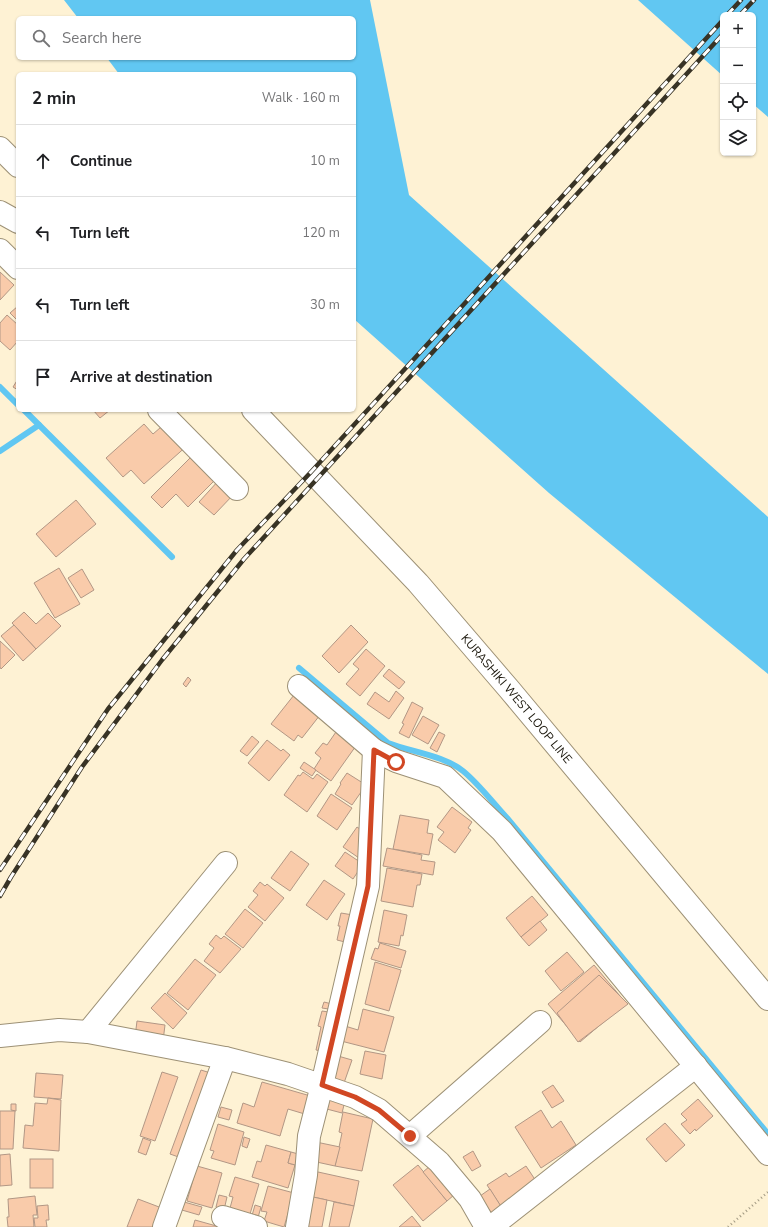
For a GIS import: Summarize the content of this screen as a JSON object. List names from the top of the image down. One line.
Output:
{"streets":{"street":["KURASHIKI WEST LOOP LINE"]},"page":{"map_buttons":["+","−"],"search":"Search here","heading":["2 min","Walk · 160 m"],"list":[["Continue","10 m"],["Turn left","120 m"],["Turn left","30 m"],"Arrive at destination"]}}
